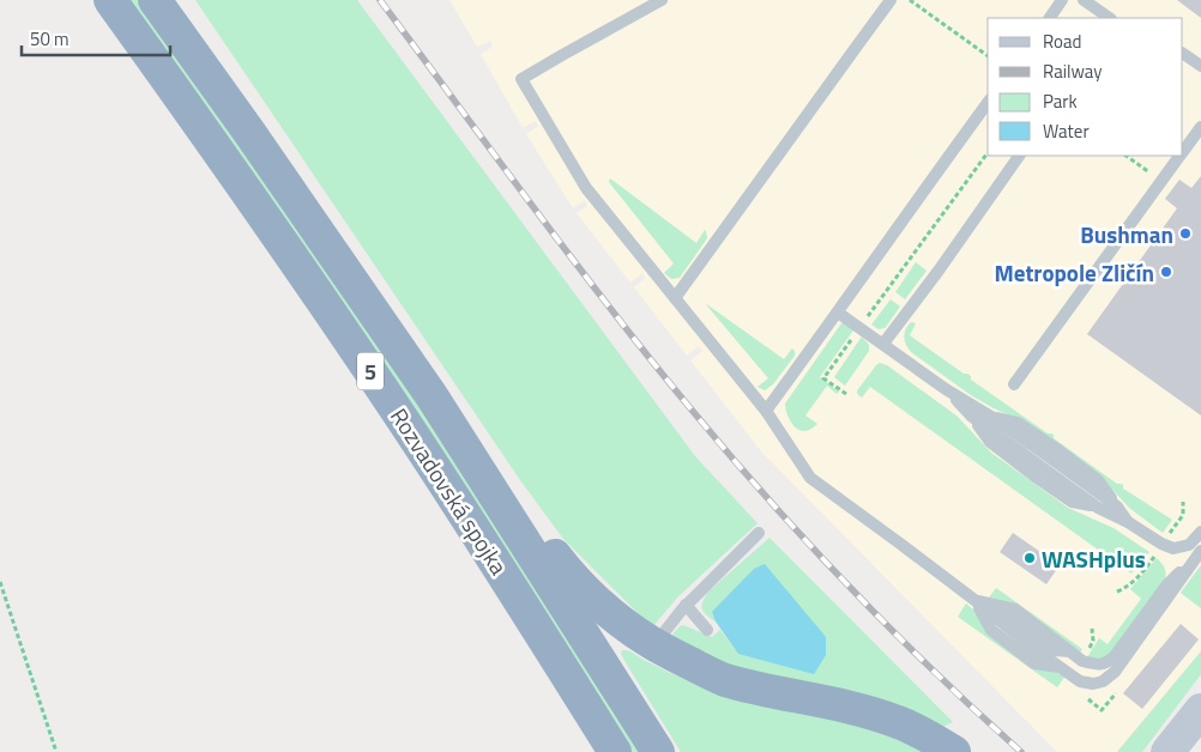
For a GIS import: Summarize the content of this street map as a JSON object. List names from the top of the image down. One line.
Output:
{"streets":{"highway":["5","Rozvadovská spojka"]},"places":["Bushman","Metropole Zličín","WASHplus"],"legend":["Road","Railway","Park","Water"],"scale_bar":"50 m"}
